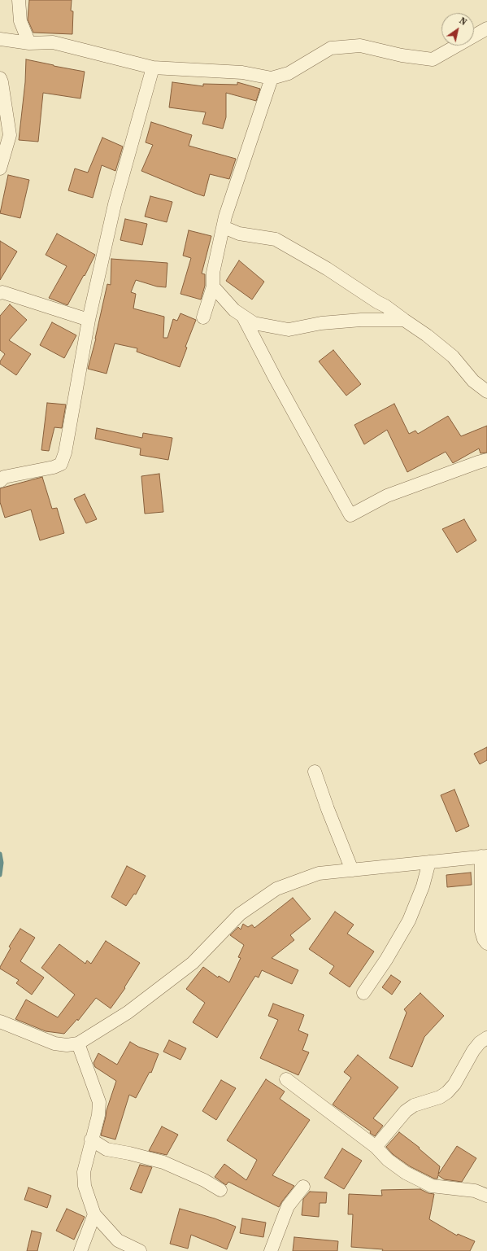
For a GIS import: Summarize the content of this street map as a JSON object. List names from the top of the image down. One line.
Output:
{"north":"top right"}
